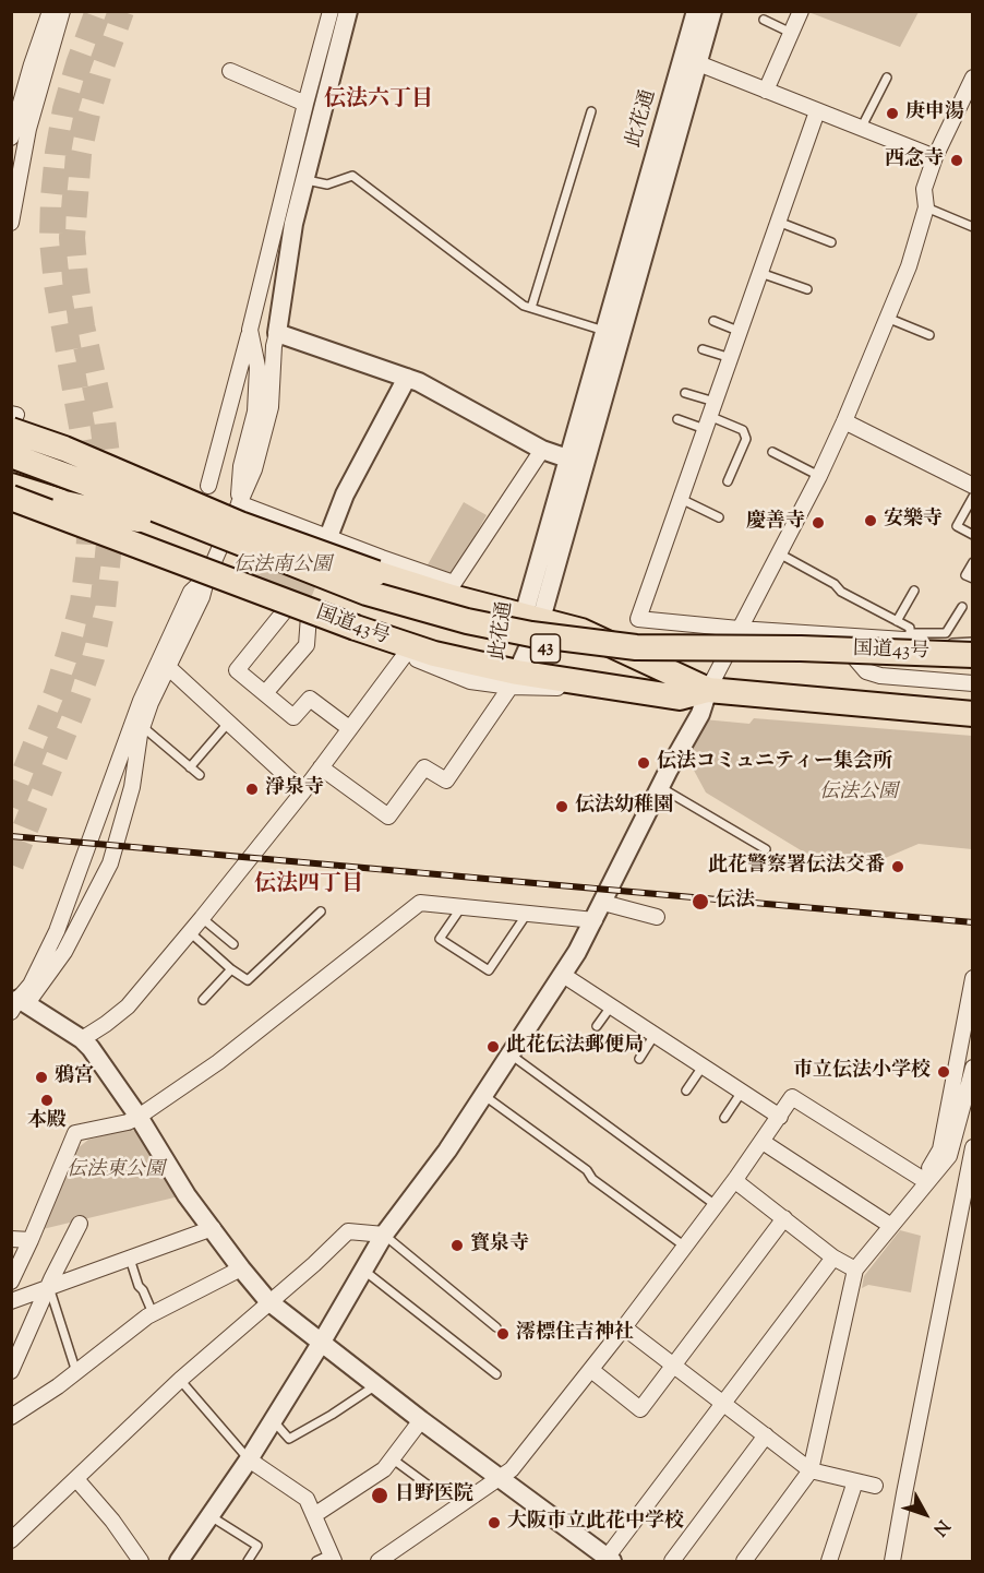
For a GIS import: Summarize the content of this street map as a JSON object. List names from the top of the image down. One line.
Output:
{"streets":{"highway":["国道43号","43"],"street":["此花通"]},"crossings":[["此花通","国道43号"],["国道43号","43"]],"districts":["伝法六丁目","伝法四丁目"],"parks":["伝法南公園","伝法公園","伝法東公園"],"places":["庚申湯","西念寺","安樂寺","慶善寺","伝法コミュニティー集会所","淨泉寺","伝法幼稚園","此花警察署伝法交番","伝法","此花伝法郵便局","市立伝法小学校","鴉宮","本殿","寳泉寺","澪標住吉神社","日野医院","大阪市立此花中学校"],"north":"bottom right"}
